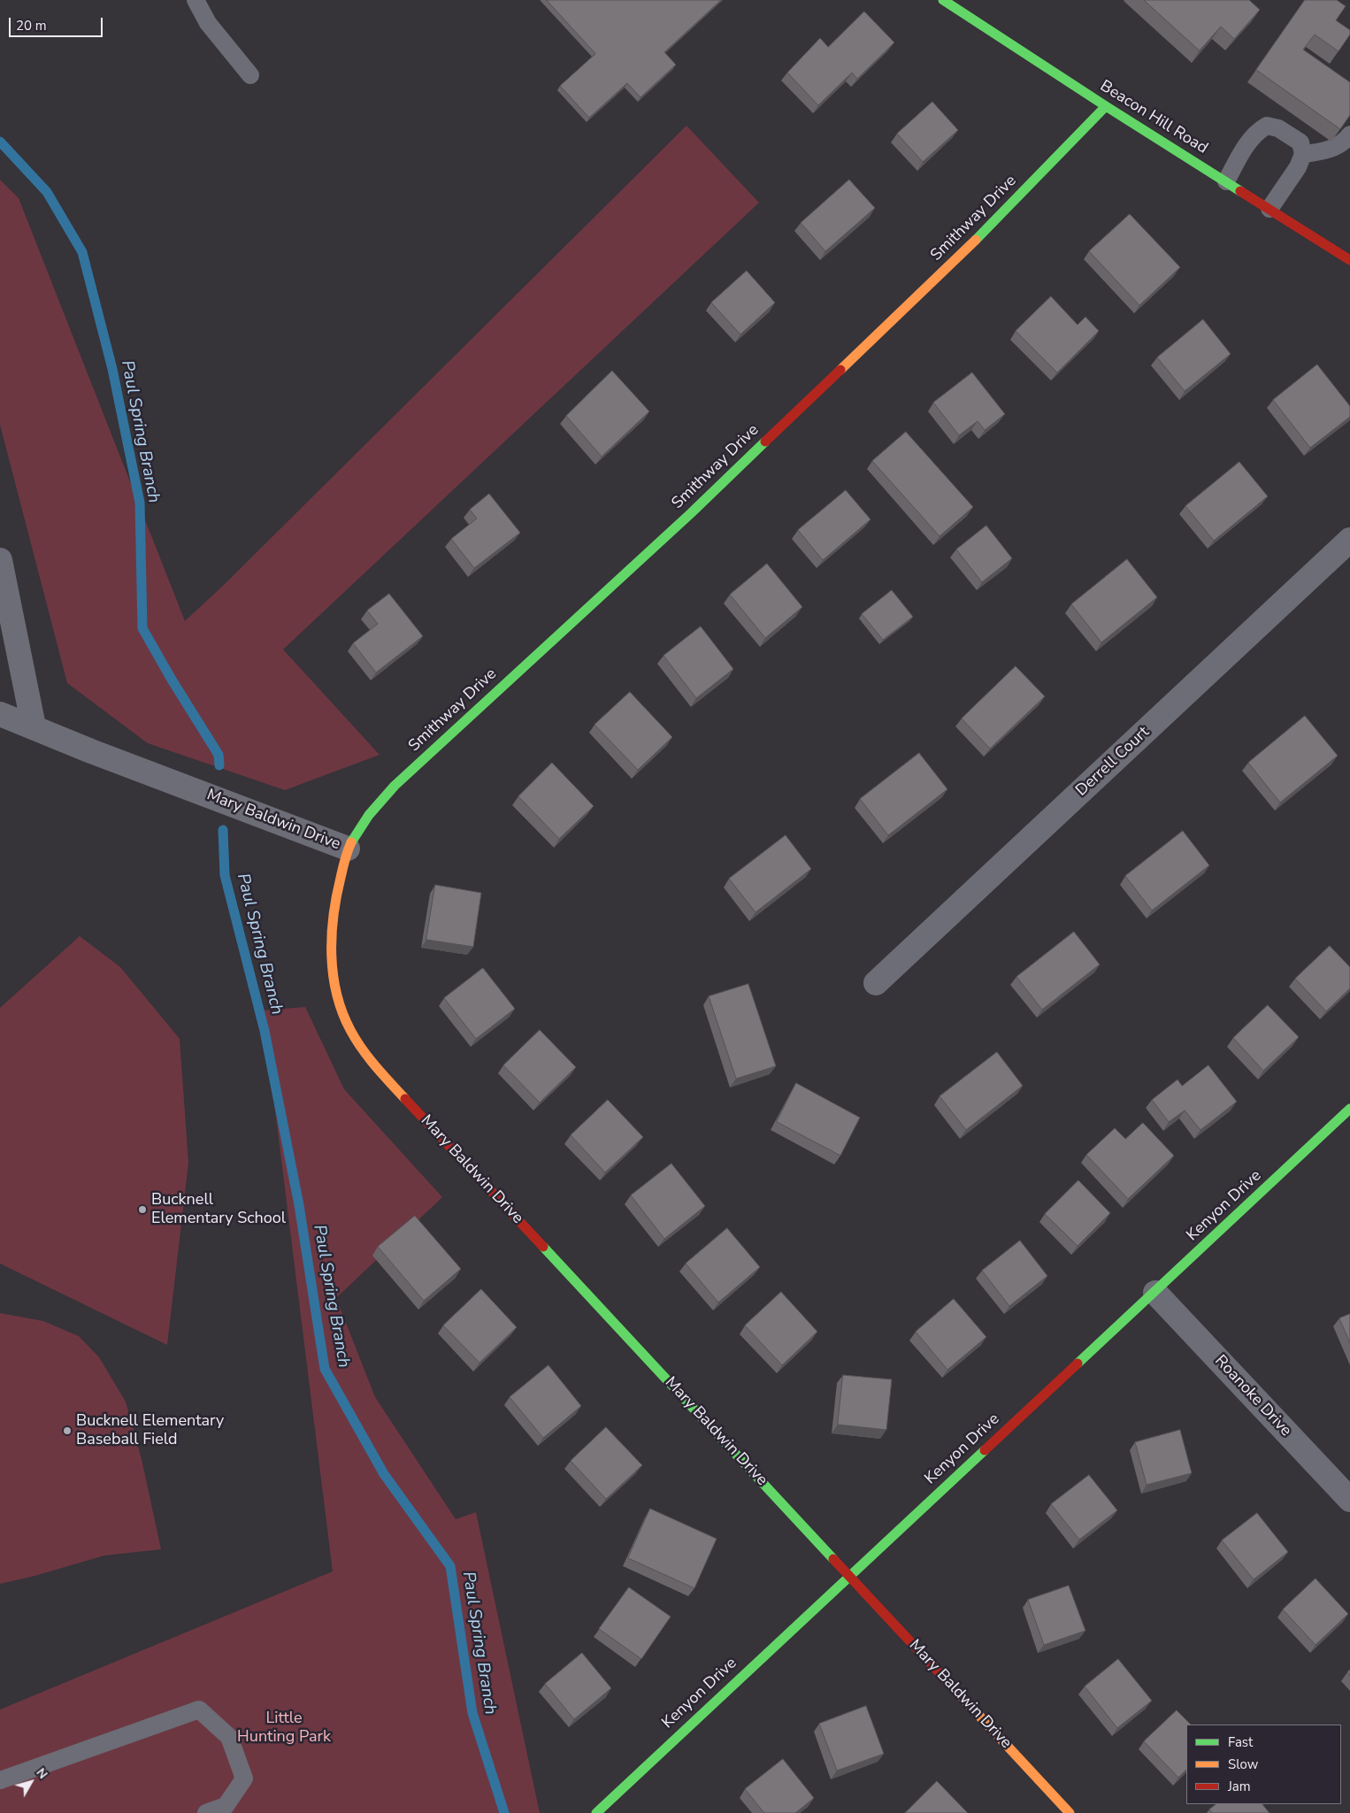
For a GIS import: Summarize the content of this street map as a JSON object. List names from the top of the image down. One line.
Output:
{"streets":{"street":["Beacon Hill Road","Smithway Drive","Derrell Court","Mary Baldwin Drive","Kenyon Drive","Roanoke Drive"]},"crossings":[["Beacon Hill Road","Smithway Drive"],["Smithway Drive","Mary Baldwin Drive"],["Mary Baldwin Drive","Kenyon Drive"],["Kenyon Drive","Roanoke Drive"]],"water":["Paul Spring Branch"],"parks":["Little Hunting Park"],"places":["Bucknell Elementary School","Bucknell Elementary Baseball Field"],"legend":["Fast","Slow","Jam"],"scale_bar":"20 m","north":"top right"}
